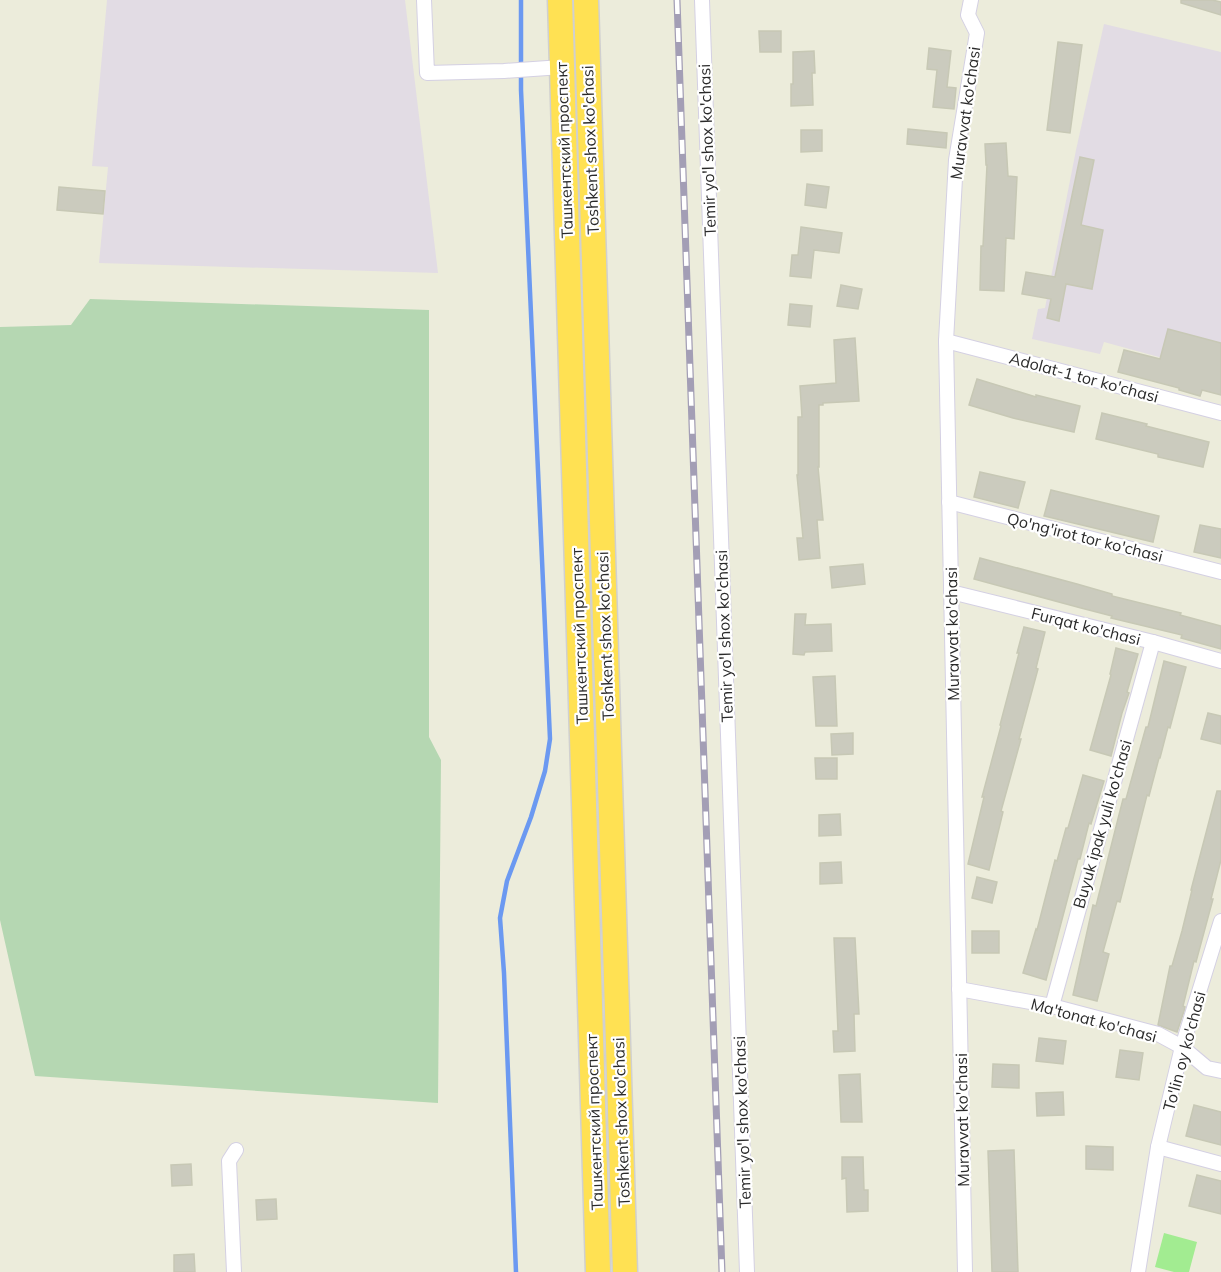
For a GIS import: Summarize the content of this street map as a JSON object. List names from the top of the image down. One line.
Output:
{"streets":{"highway":["Ташкентский проспект","Toshkent shox ko'chasi"],"street":["Muravvat ko'chasi","Temir yo'l shox ko'chasi","Adolat-1 tor ko'chasi","Qo'ng'irot tor ko'chasi","Furqat ko'chasi","Buyuk ipak yuli ko'chasi","Ma'tonat ko'chasi","To'lin oy ko'chasi"]},"crossings":[["Muravvat ko'chasi","Adolat-1 tor ko'chasi"],["Muravvat ko'chasi","Qo'ng'irot tor ko'chasi"],["Muravvat ko'chasi","Furqat ko'chasi"],["Muravvat ko'chasi","Ma'tonat ko'chasi"],["Furqat ko'chasi","Buyuk ipak yuli ko'chasi"],["Buyuk ipak yuli ko'chasi","Ma'tonat ko'chasi"],["Ma'tonat ko'chasi","To'lin oy ko'chasi"]]}
